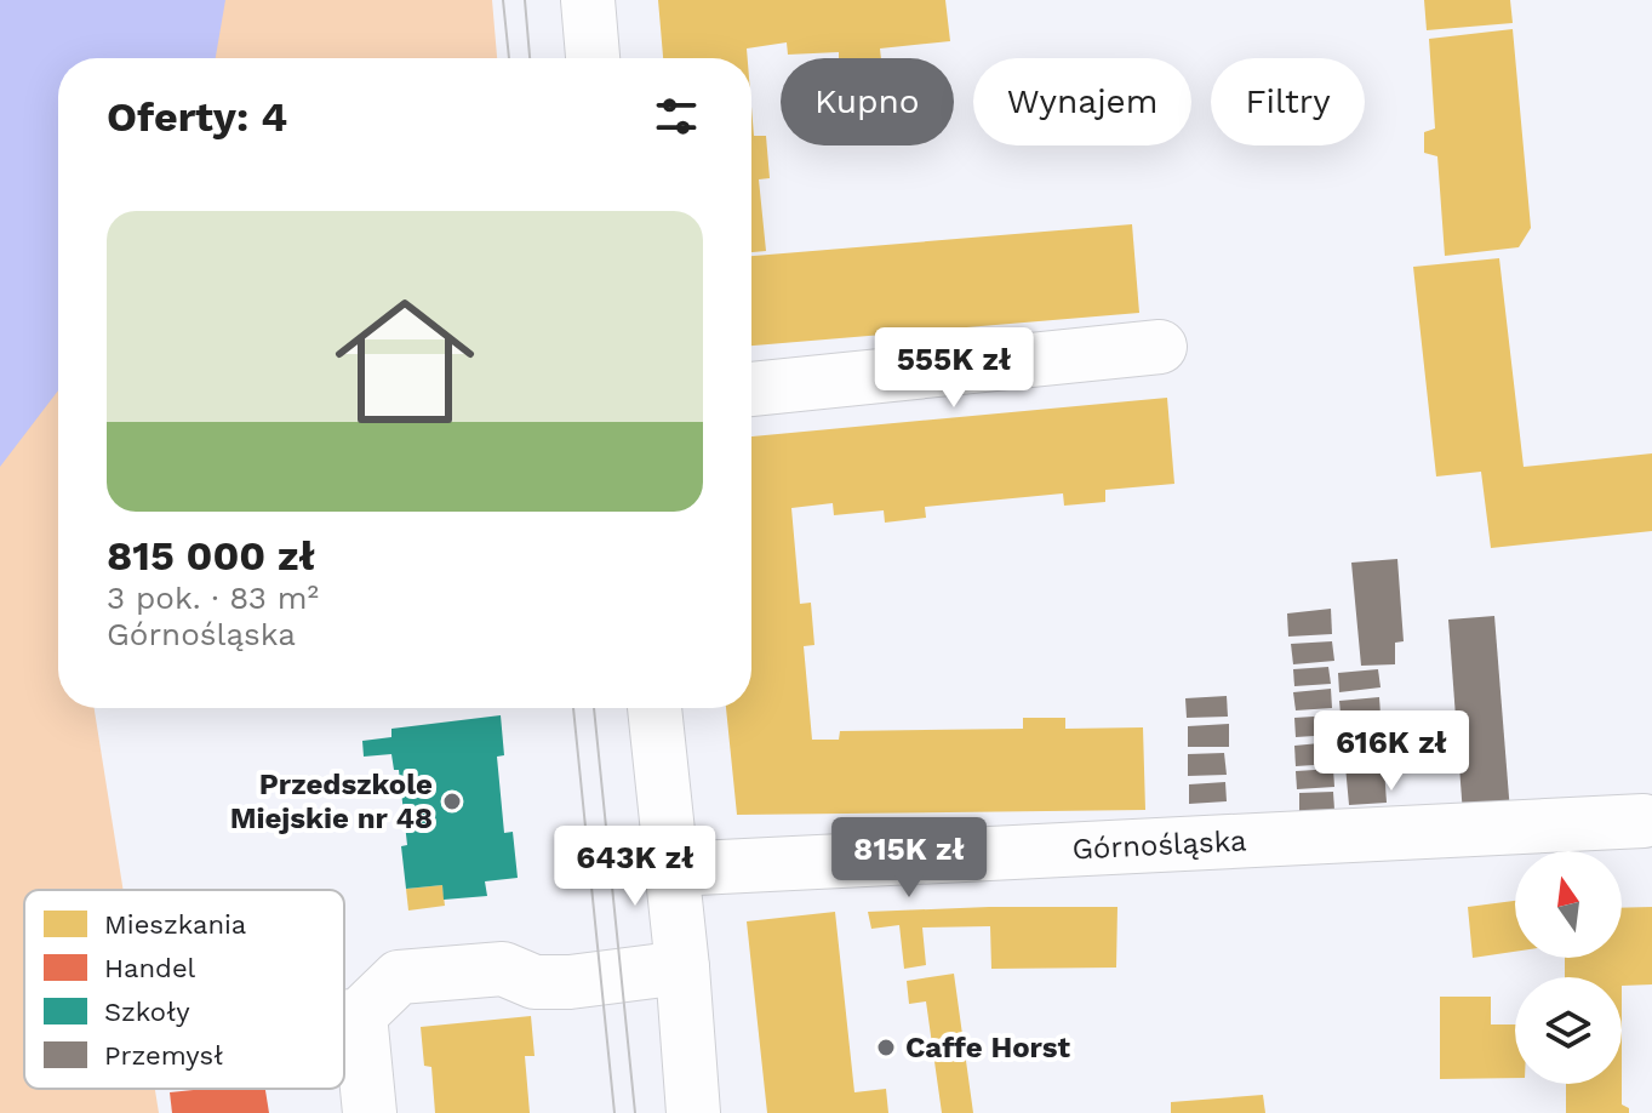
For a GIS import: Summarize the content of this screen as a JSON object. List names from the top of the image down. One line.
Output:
{"streets":{"street":["Górnośląska"]},"places":["Przedszkole Miejskie nr 48","Caffe Horst"],"legend":["Mieszkania","Handel","Szkoły","Przemysł"],"north":"top","page":{"chip":["Kupno","Wynajem","Filtry"],"heading":"Oferty: 4","list":[{"name":"815 000 zł","note":"3 pok. · 83 m² · Górnośląska"}],"price":["555K zł","616K zł","815K zł","643K zł"]}}
